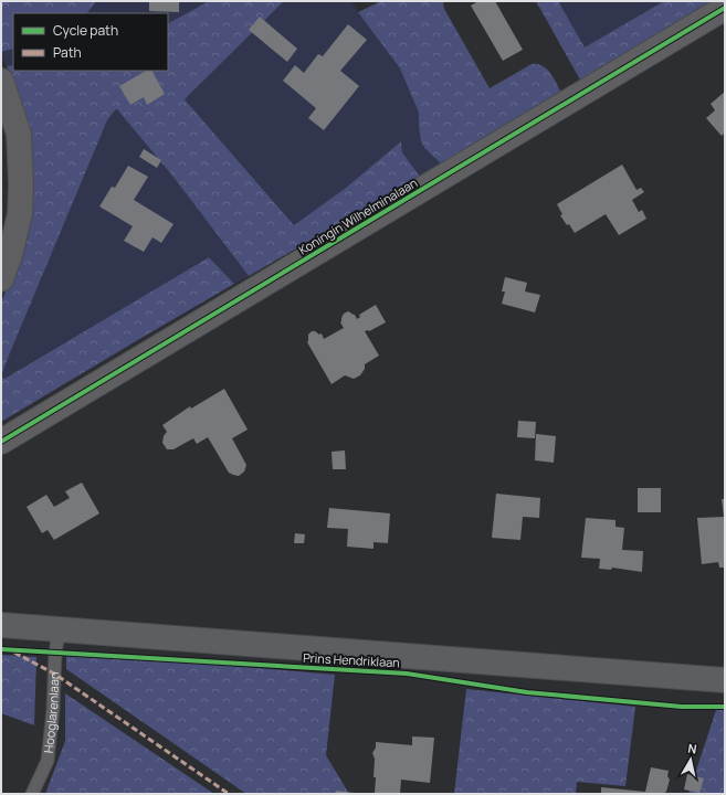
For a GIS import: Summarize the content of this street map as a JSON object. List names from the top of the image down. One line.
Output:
{"streets":{"main road":["Prins Hendriklaan"],"street":["Koningin Wilhelminalaan"],"lane":["Hooglarenlaan"]},"crossings":[["Prins Hendriklaan","Hooglarenlaan"]],"legend":["Cycle path","Path"],"north":"top"}
